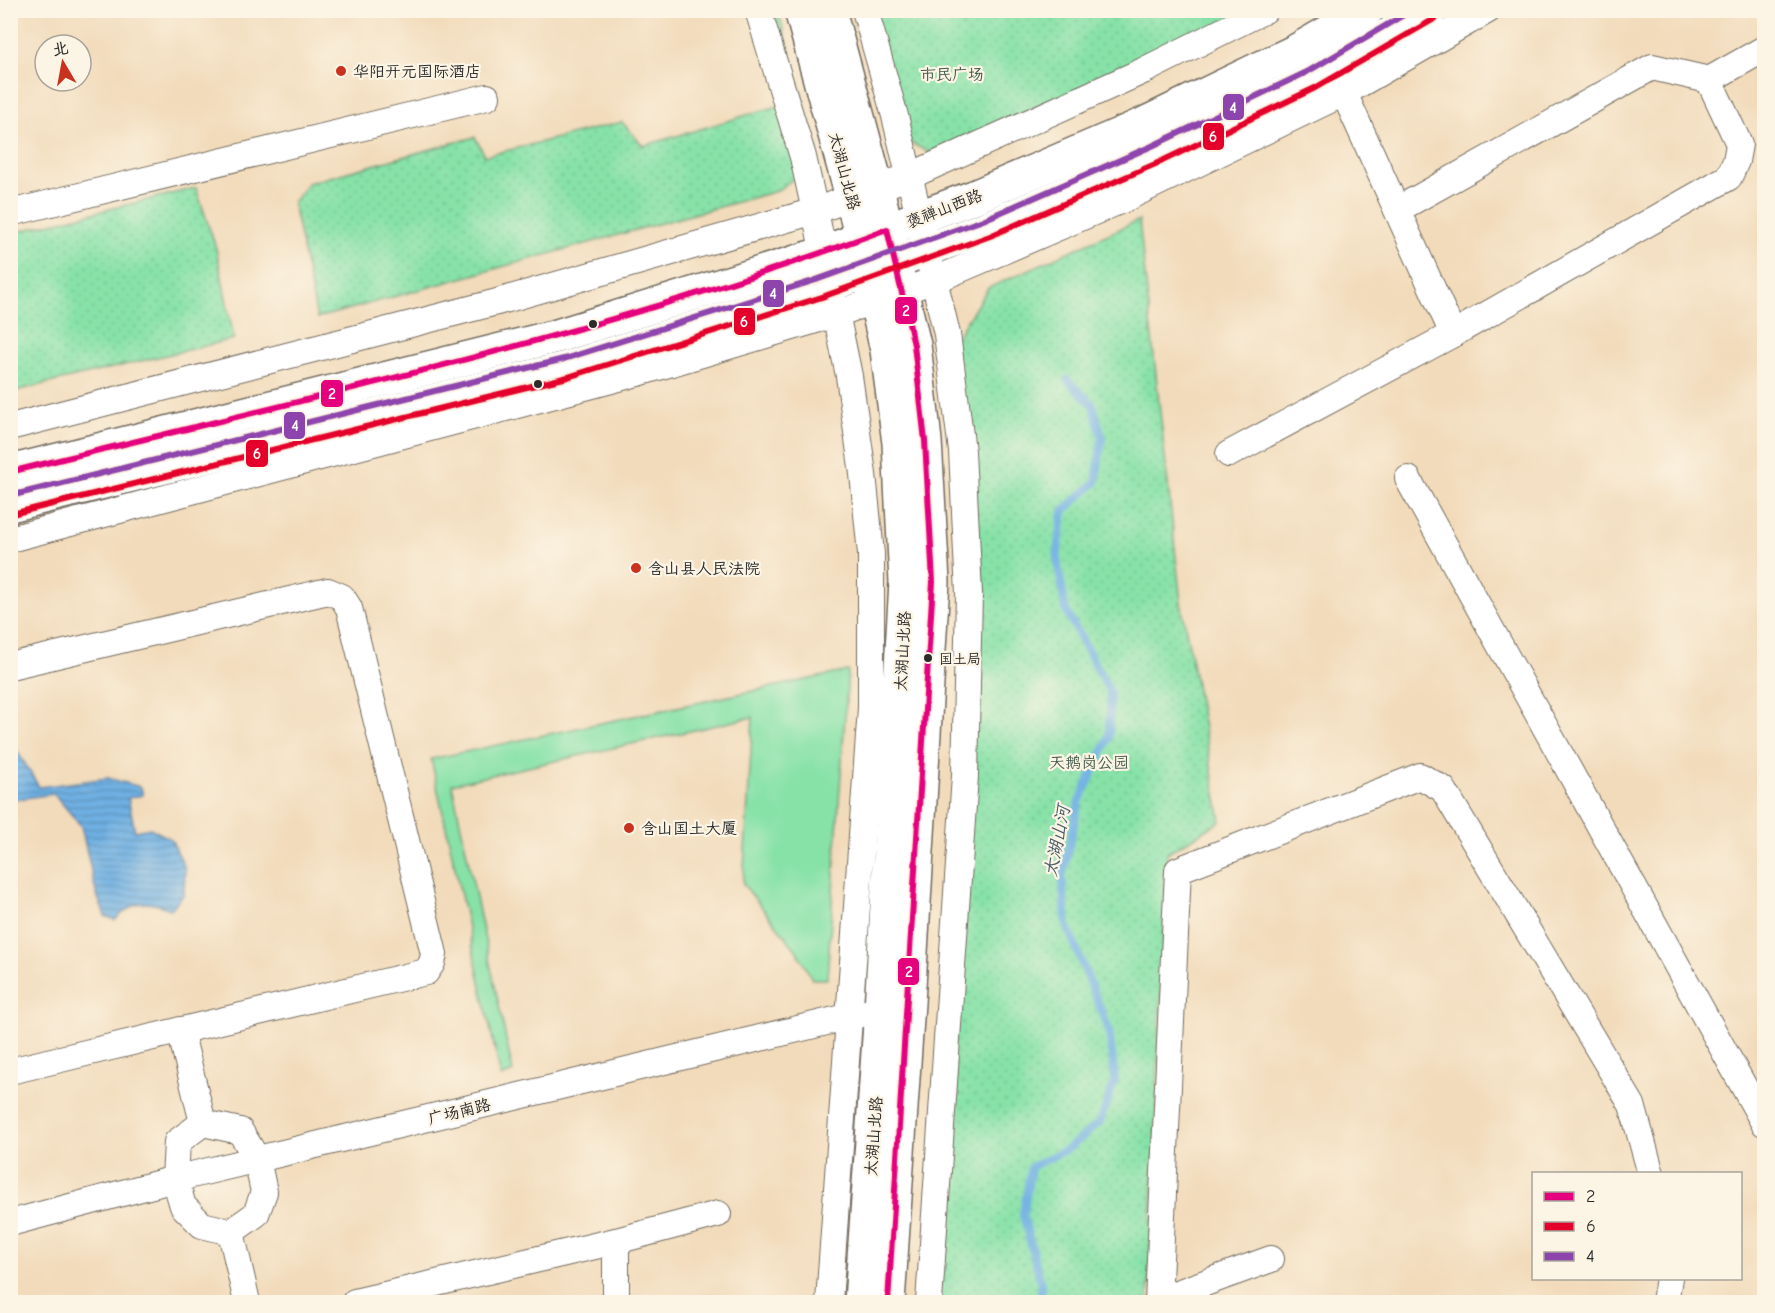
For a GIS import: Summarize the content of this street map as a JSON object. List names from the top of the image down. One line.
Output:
{"streets":{"main road":["太湖山北路","褒禅山西路"],"street":["广场南路"]},"crossings":[["太湖山北路","褒禅山西路"],["太湖山北路","广场南路"]],"water":["太湖山河"],"parks":["市民广场","天鹅岗公园"],"places":["华阳开元国际酒店","含山县人民法院","国土局","含山国土大厦"],"lines":["transit line 4","transit line 6","transit line 2"],"legend":["2","6","4"],"north":"top"}
